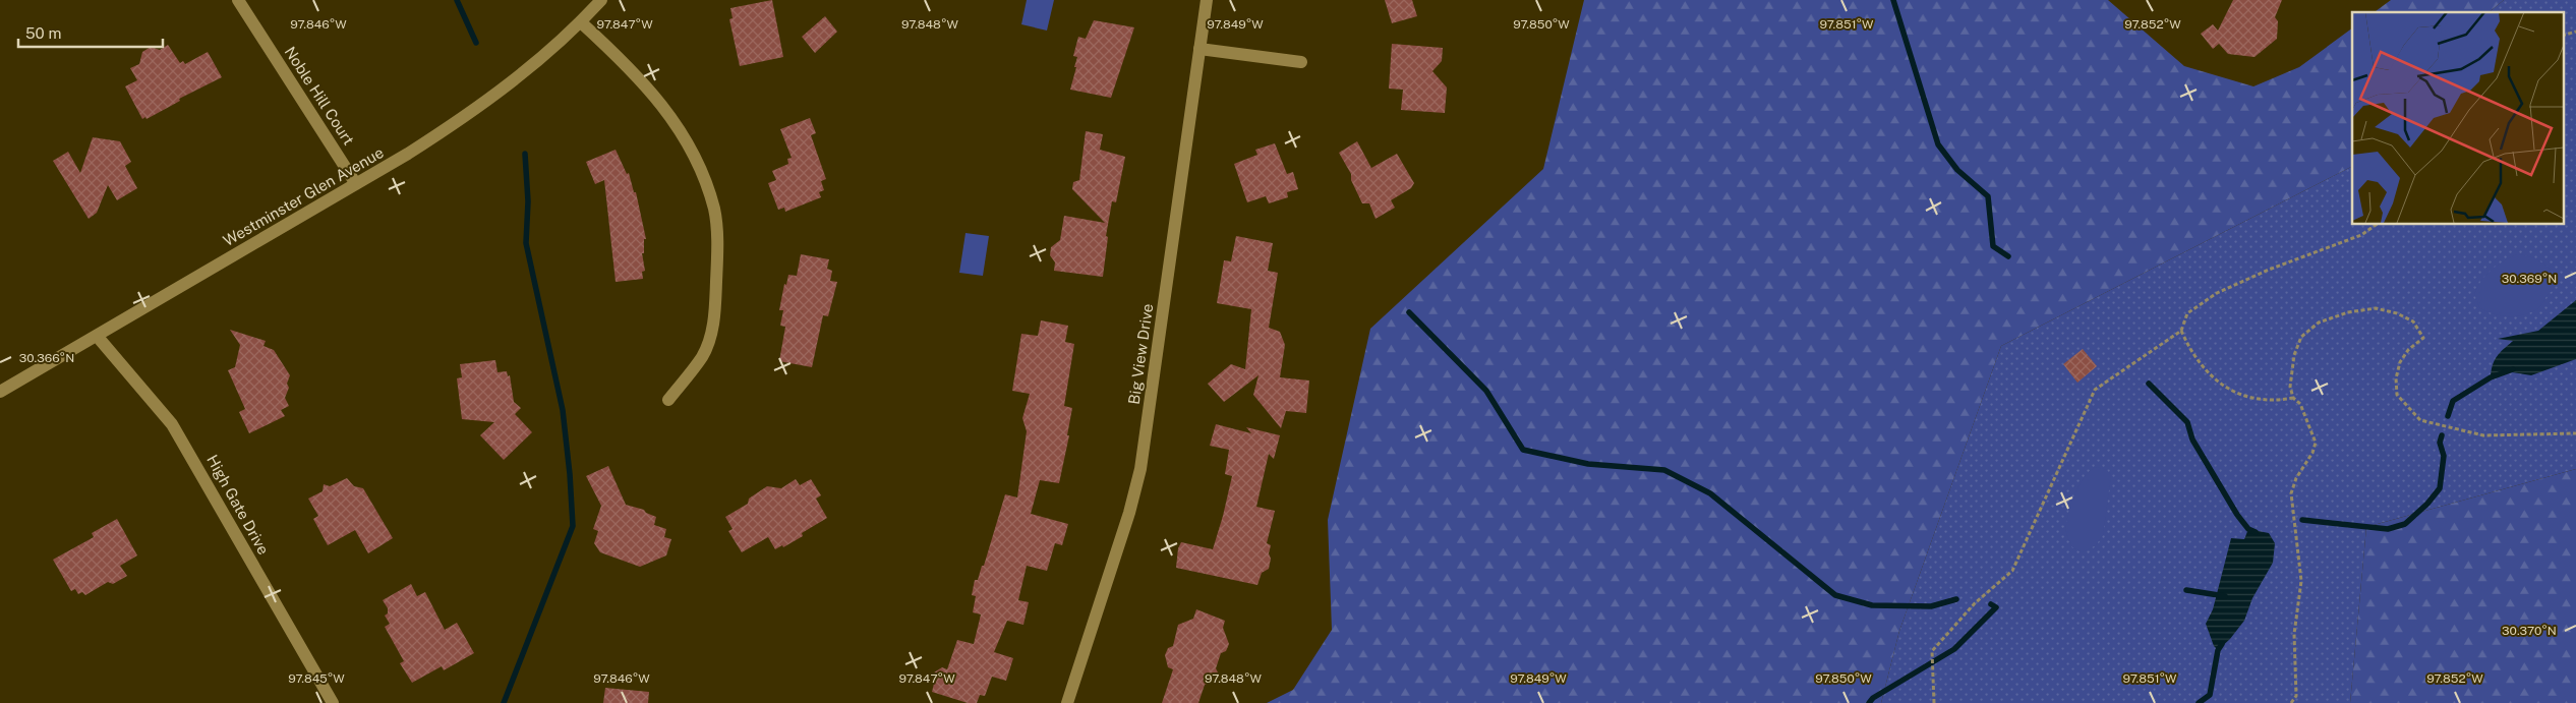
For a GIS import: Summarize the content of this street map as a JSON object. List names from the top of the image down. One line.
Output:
{"streets":{"street":["Noble Hill Court","Westminster Glen Avenue","Big View Drive","High Gate Drive"]},"crossings":[["Noble Hill Court","Westminster Glen Avenue"],["Westminster Glen Avenue","High Gate Drive"]],"scale_bar":"50 m","coordinates":["97.846°W","97.847°W","97.848°W","97.849°W","97.850°W","97.851°W","97.852°W","30.369°N","30.366°N","30.370°N","97.845°W"]}
